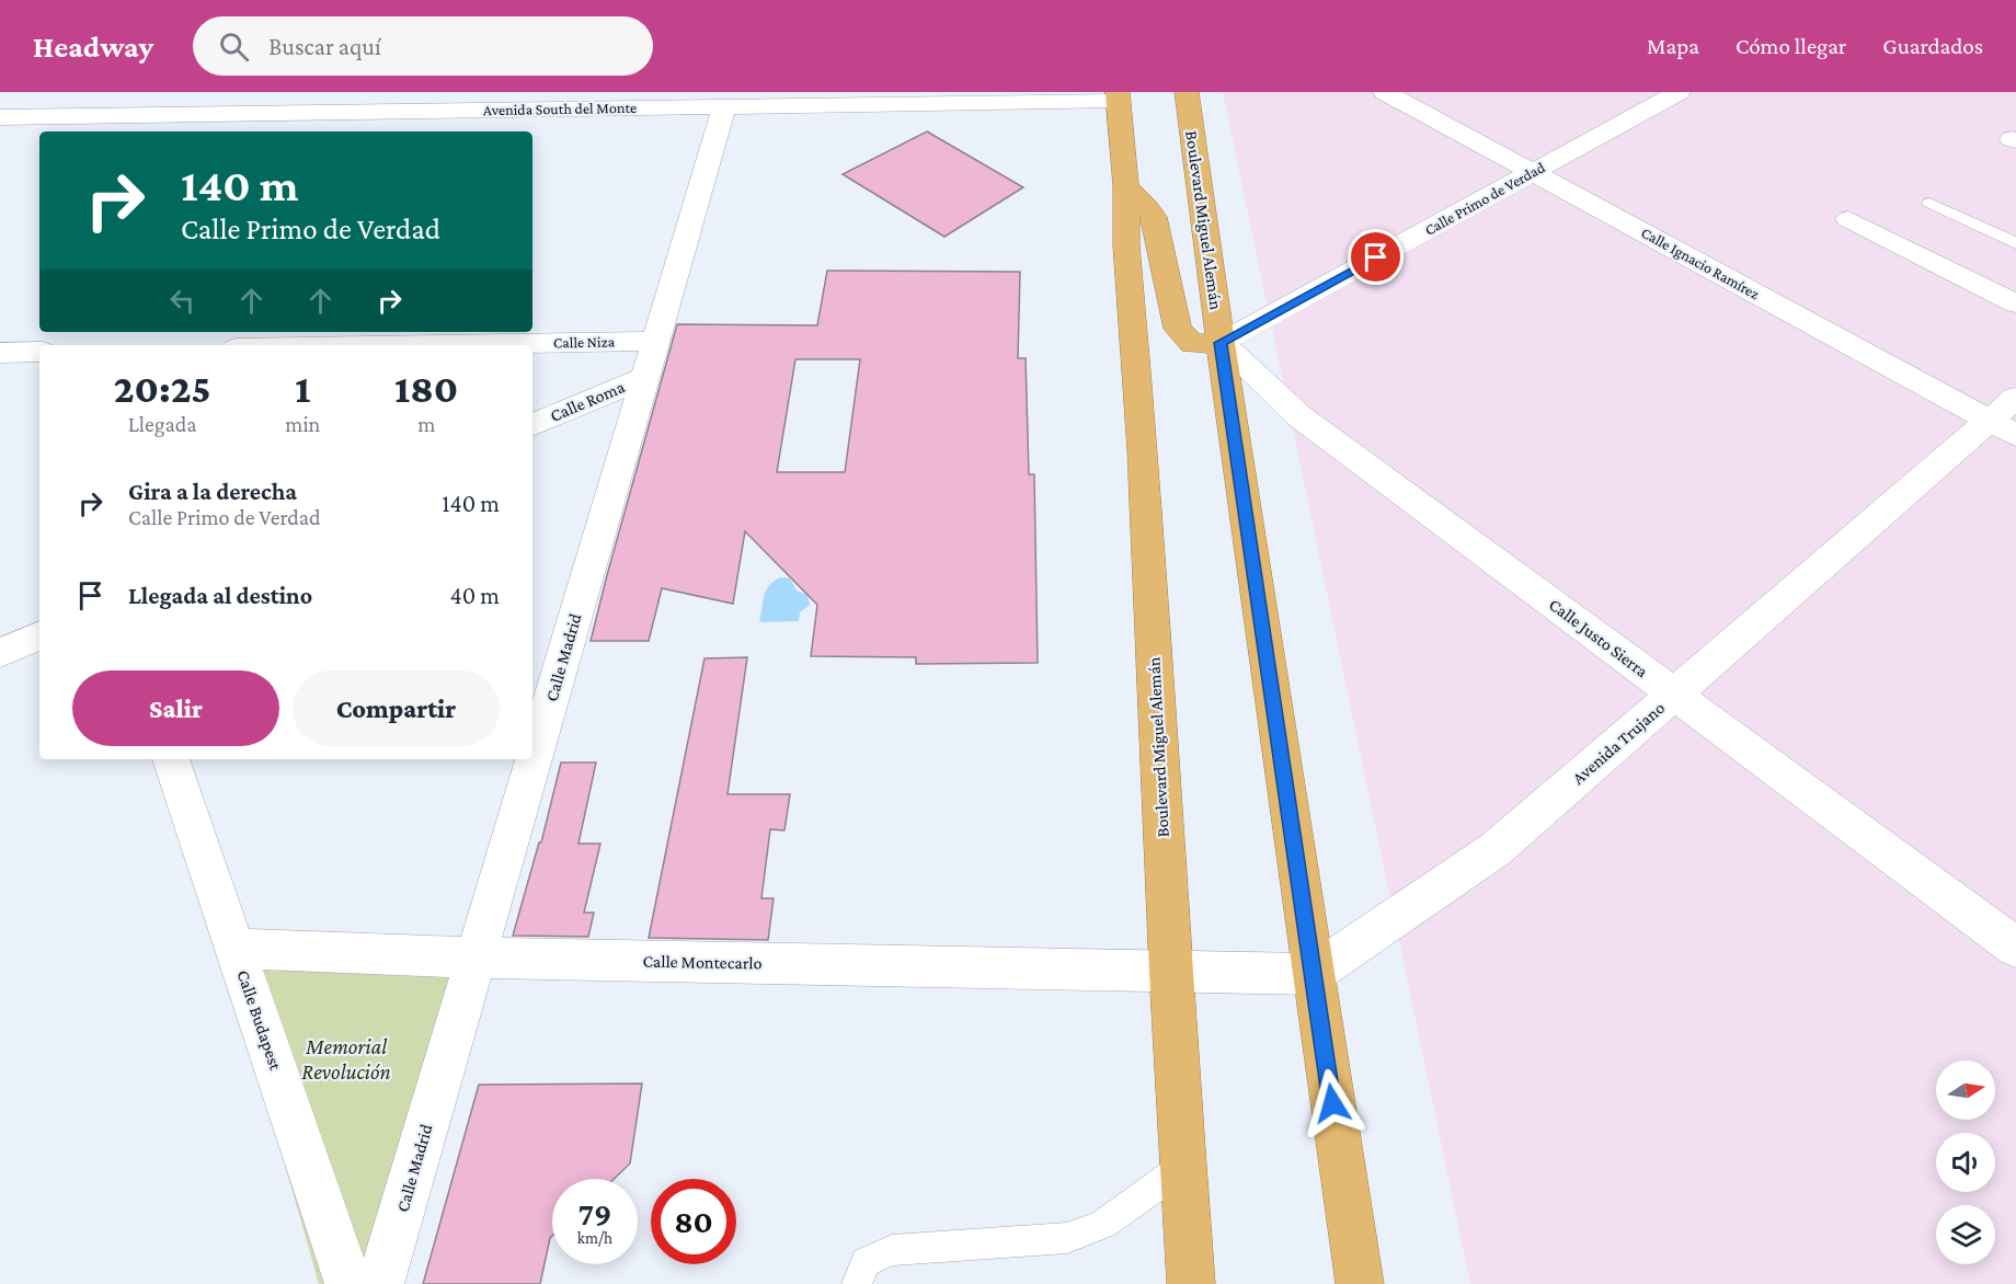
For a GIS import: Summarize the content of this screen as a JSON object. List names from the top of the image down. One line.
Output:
{"streets":{"highway":["Boulevard Miguel Alemán"],"street":["Avenida South del Monte","Calle Primo de Verdad","Calle Ignacio Ramírez","Calle Niza","Calle Roma","Calle Justo Sierra","Calle Madrid","Avenida Trujano","Calle Montecarlo","Calle Budapest"]},"crossings":[["Avenida South del Monte","Boulevard Miguel Alemán"],["Avenida South del Monte","Calle Madrid"],["Calle Primo de Verdad","Boulevard Miguel Alemán"],["Calle Primo de Verdad","Calle Ignacio Ramírez"],["Calle Primo de Verdad","Calle Justo Sierra"],["Boulevard Miguel Alemán","Calle Justo Sierra"],["Boulevard Miguel Alemán","Avenida Trujano"],["Boulevard Miguel Alemán","Calle Montecarlo"],["Calle Ignacio Ramírez","Avenida Trujano"],["Calle Niza","Calle Madrid"],["Calle Roma","Calle Madrid"],["Calle Justo Sierra","Avenida Trujano"],["Calle Madrid","Calle Montecarlo"],["Calle Montecarlo","Calle Budapest"]],"parks":["Memorial Revolución"],"north":"right","page":{"header":"Headway","search":"Buscar aquí","nav":["Mapa","Cómo llegar","Guardados"],"turn":["140 m","Calle Primo de Verdad"],"eta":["20:25","Llegada","1","min","180","m"],"list":[{"name":"Gira a la derecha","note":"Calle Primo de Verdad","value":"140 m"},{"name":"Llegada al destino","value":"40 m"}],"buttons":["Salir","Compartir"],"speed":"79 km/h","limit":"80"}}
